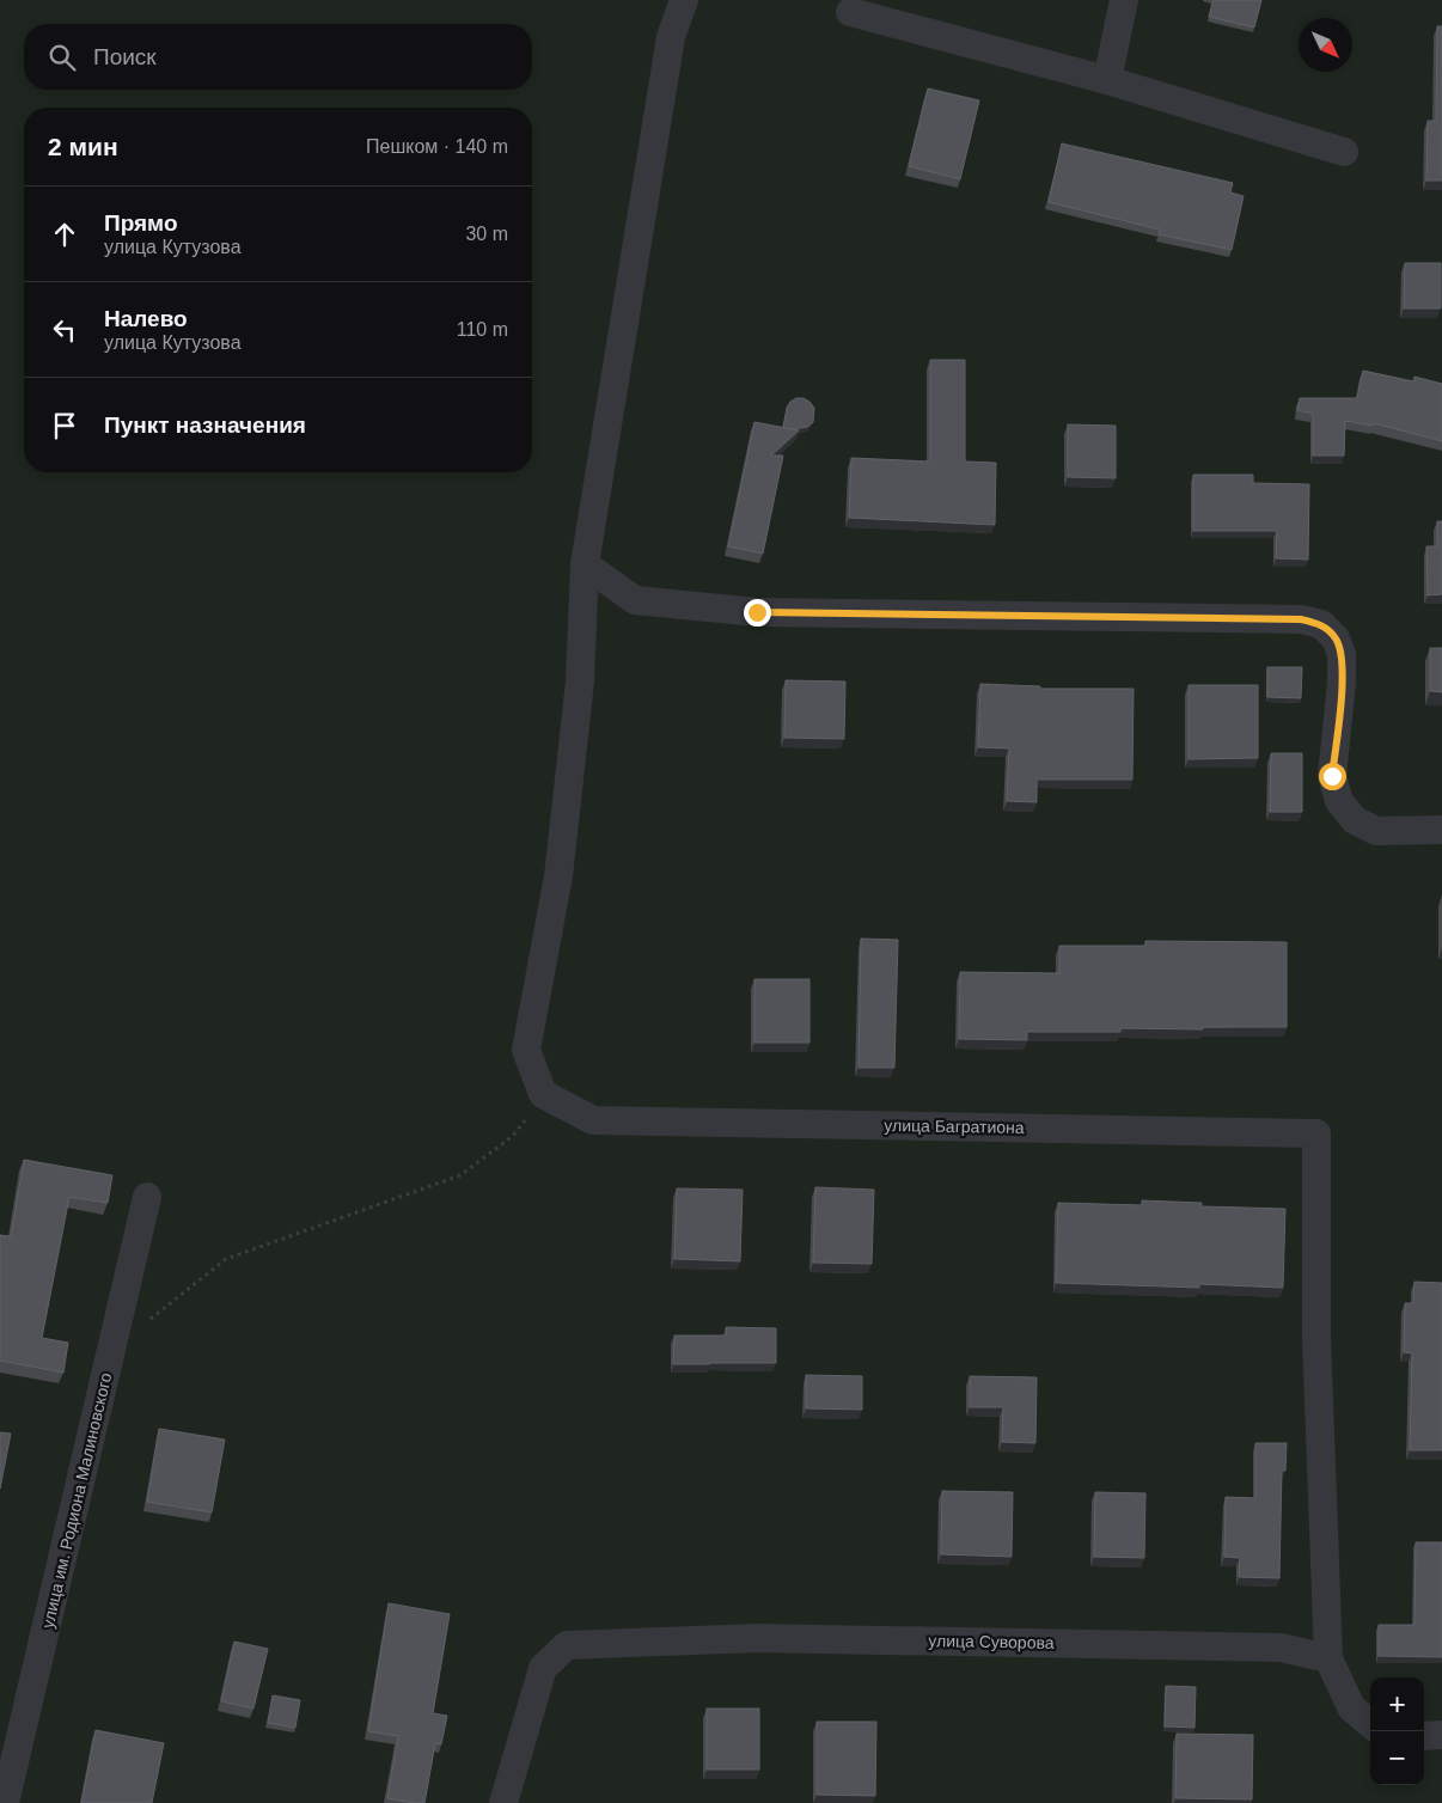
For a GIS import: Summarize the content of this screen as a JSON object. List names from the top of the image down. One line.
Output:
{"streets":{"street":["улица Багратиона","улица им. Родиона Малиновского","улица Суворова"]},"crossings":[["улица Багратиона","улица Суворова"]],"north":"bottom right","page":{"search":"Поиск","heading":["2 мин","Пешком · 140 m"],"list":[["Прямо","улица Кутузова","30 m"],["Налево","улица Кутузова","110 m"],"Пункт назначения"],"map_buttons":["+","−"]}}
